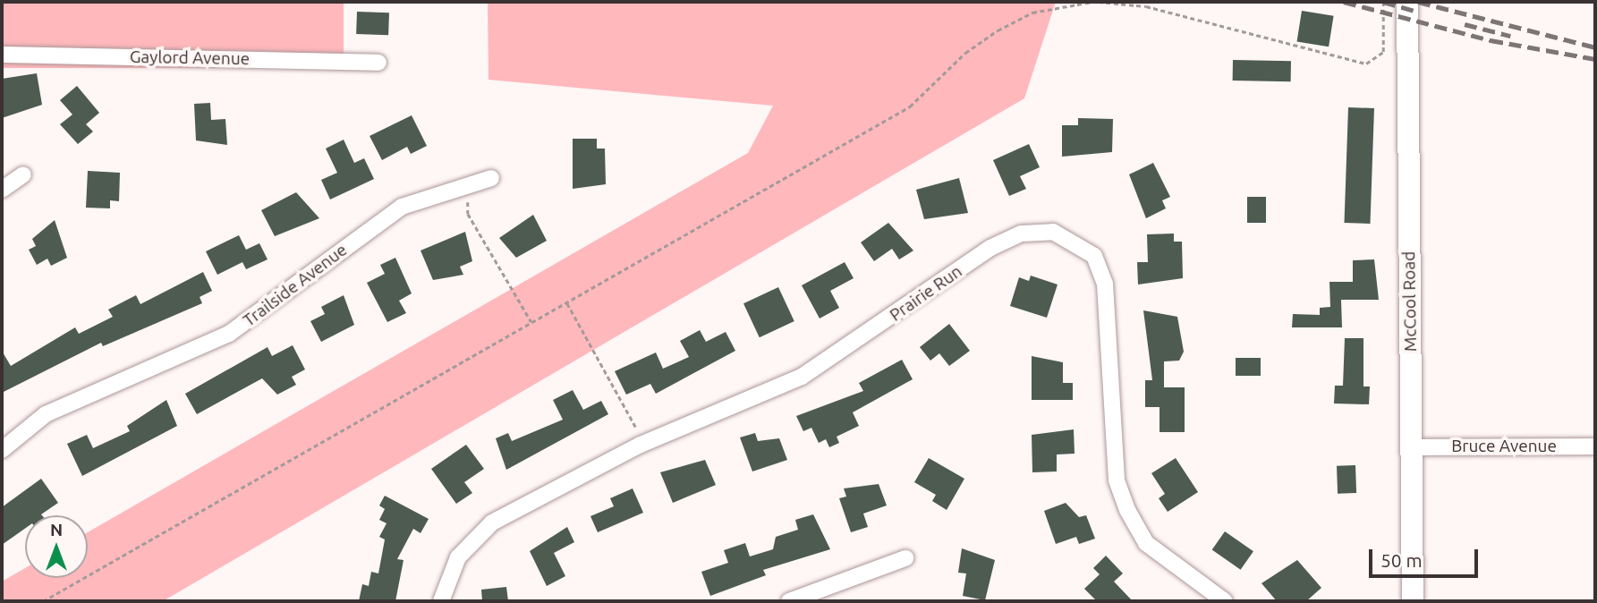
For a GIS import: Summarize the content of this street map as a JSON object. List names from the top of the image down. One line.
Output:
{"streets":{"street":["Gaylord Avenue","Trailside Avenue","Prairie Run","McCool Road","Bruce Avenue"]},"crossings":[["McCool Road","Bruce Avenue"]],"scale_bar":"50 m","north":"top"}
